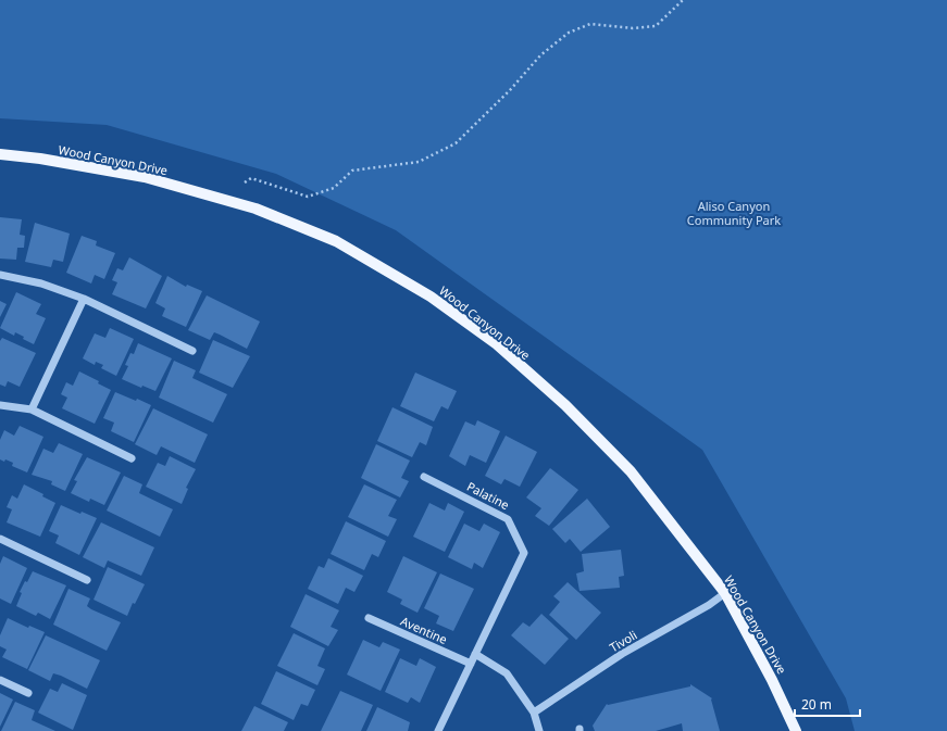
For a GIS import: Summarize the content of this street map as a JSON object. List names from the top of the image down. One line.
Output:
{"streets":{"main road":["Wood Canyon Drive"],"street":["Palatine","Aventine","Tivoli"]},"crossings":[["Wood Canyon Drive","Tivoli"]],"parks":["Aliso Canyon Community Park"],"scale_bar":"20 m"}
